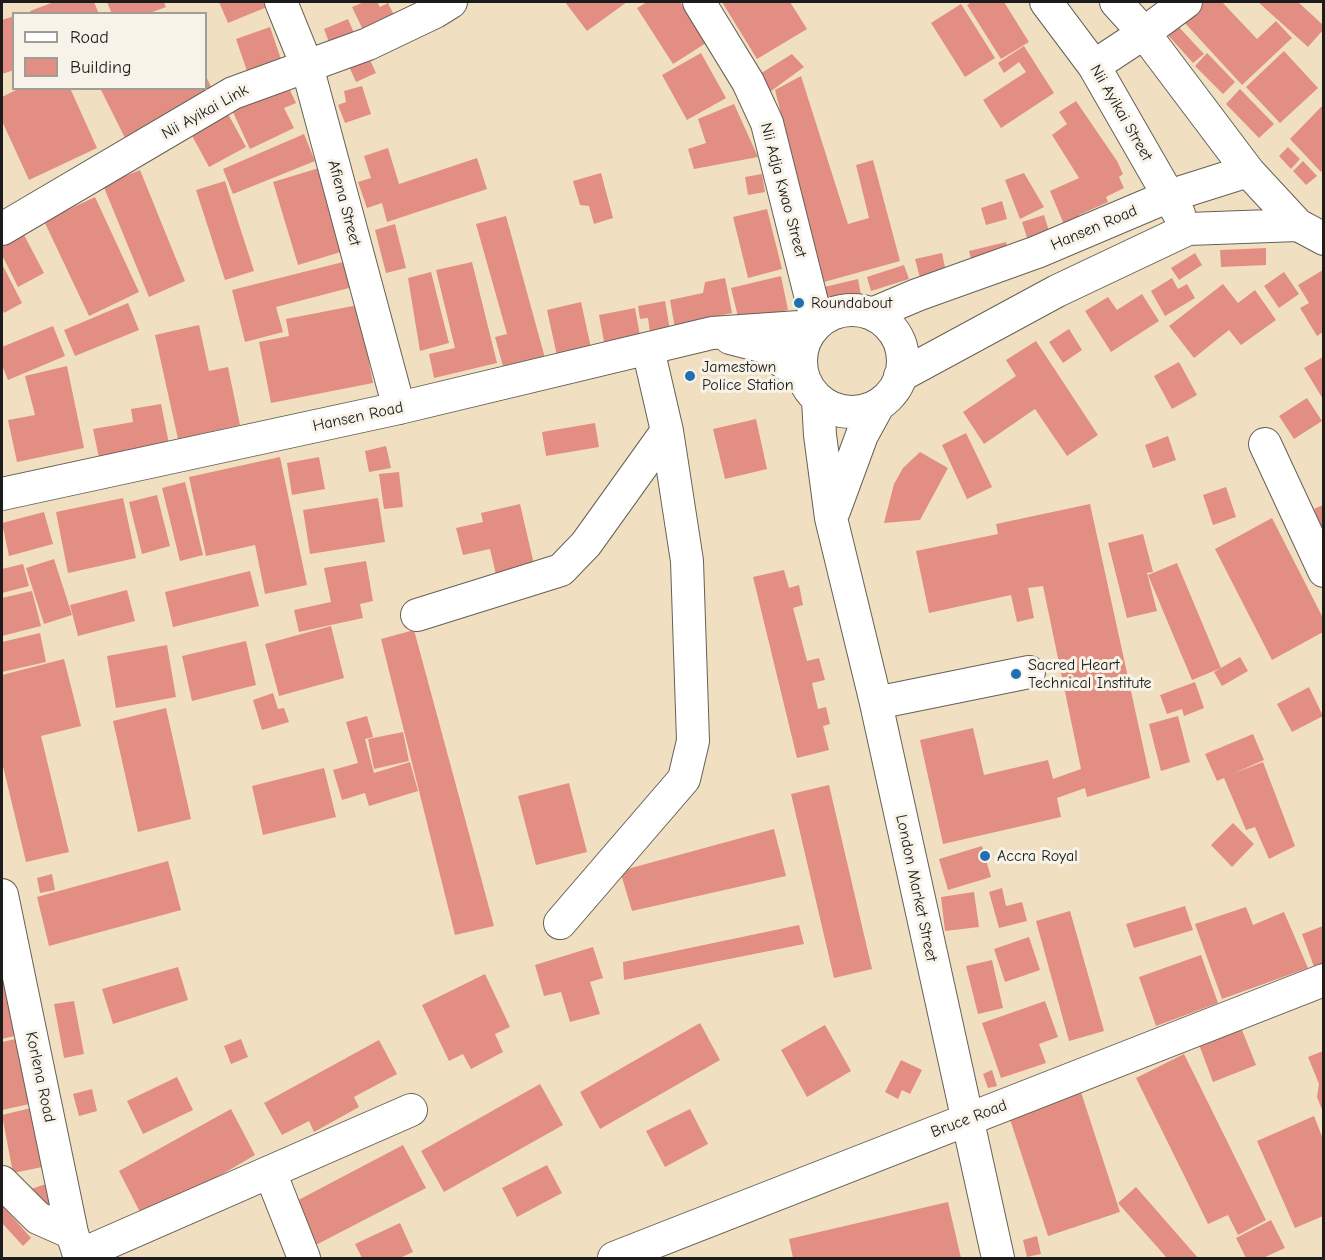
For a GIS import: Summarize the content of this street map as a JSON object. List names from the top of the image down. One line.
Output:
{"streets":{"street":["Nii Ayikai Link","Nii Ayikai Street","Nii Adja Kwao Street","Afiena Street","Hansen Road","London Market Street","Korlena Road","Bruce Road"]},"crossings":[["Nii Ayikai Link","Afiena Street"],["Nii Ayikai Street","Hansen Road"],["Nii Adja Kwao Street","Hansen Road"],["Nii Adja Kwao Street","London Market Street"],["Afiena Street","Hansen Road"],["Hansen Road","London Market Street"],["London Market Street","Bruce Road"]],"places":["Roundabout","Jamestown Police Station","Sacred Heart Technical Institute","Accra Royal"],"legend":["Road","Building"]}
